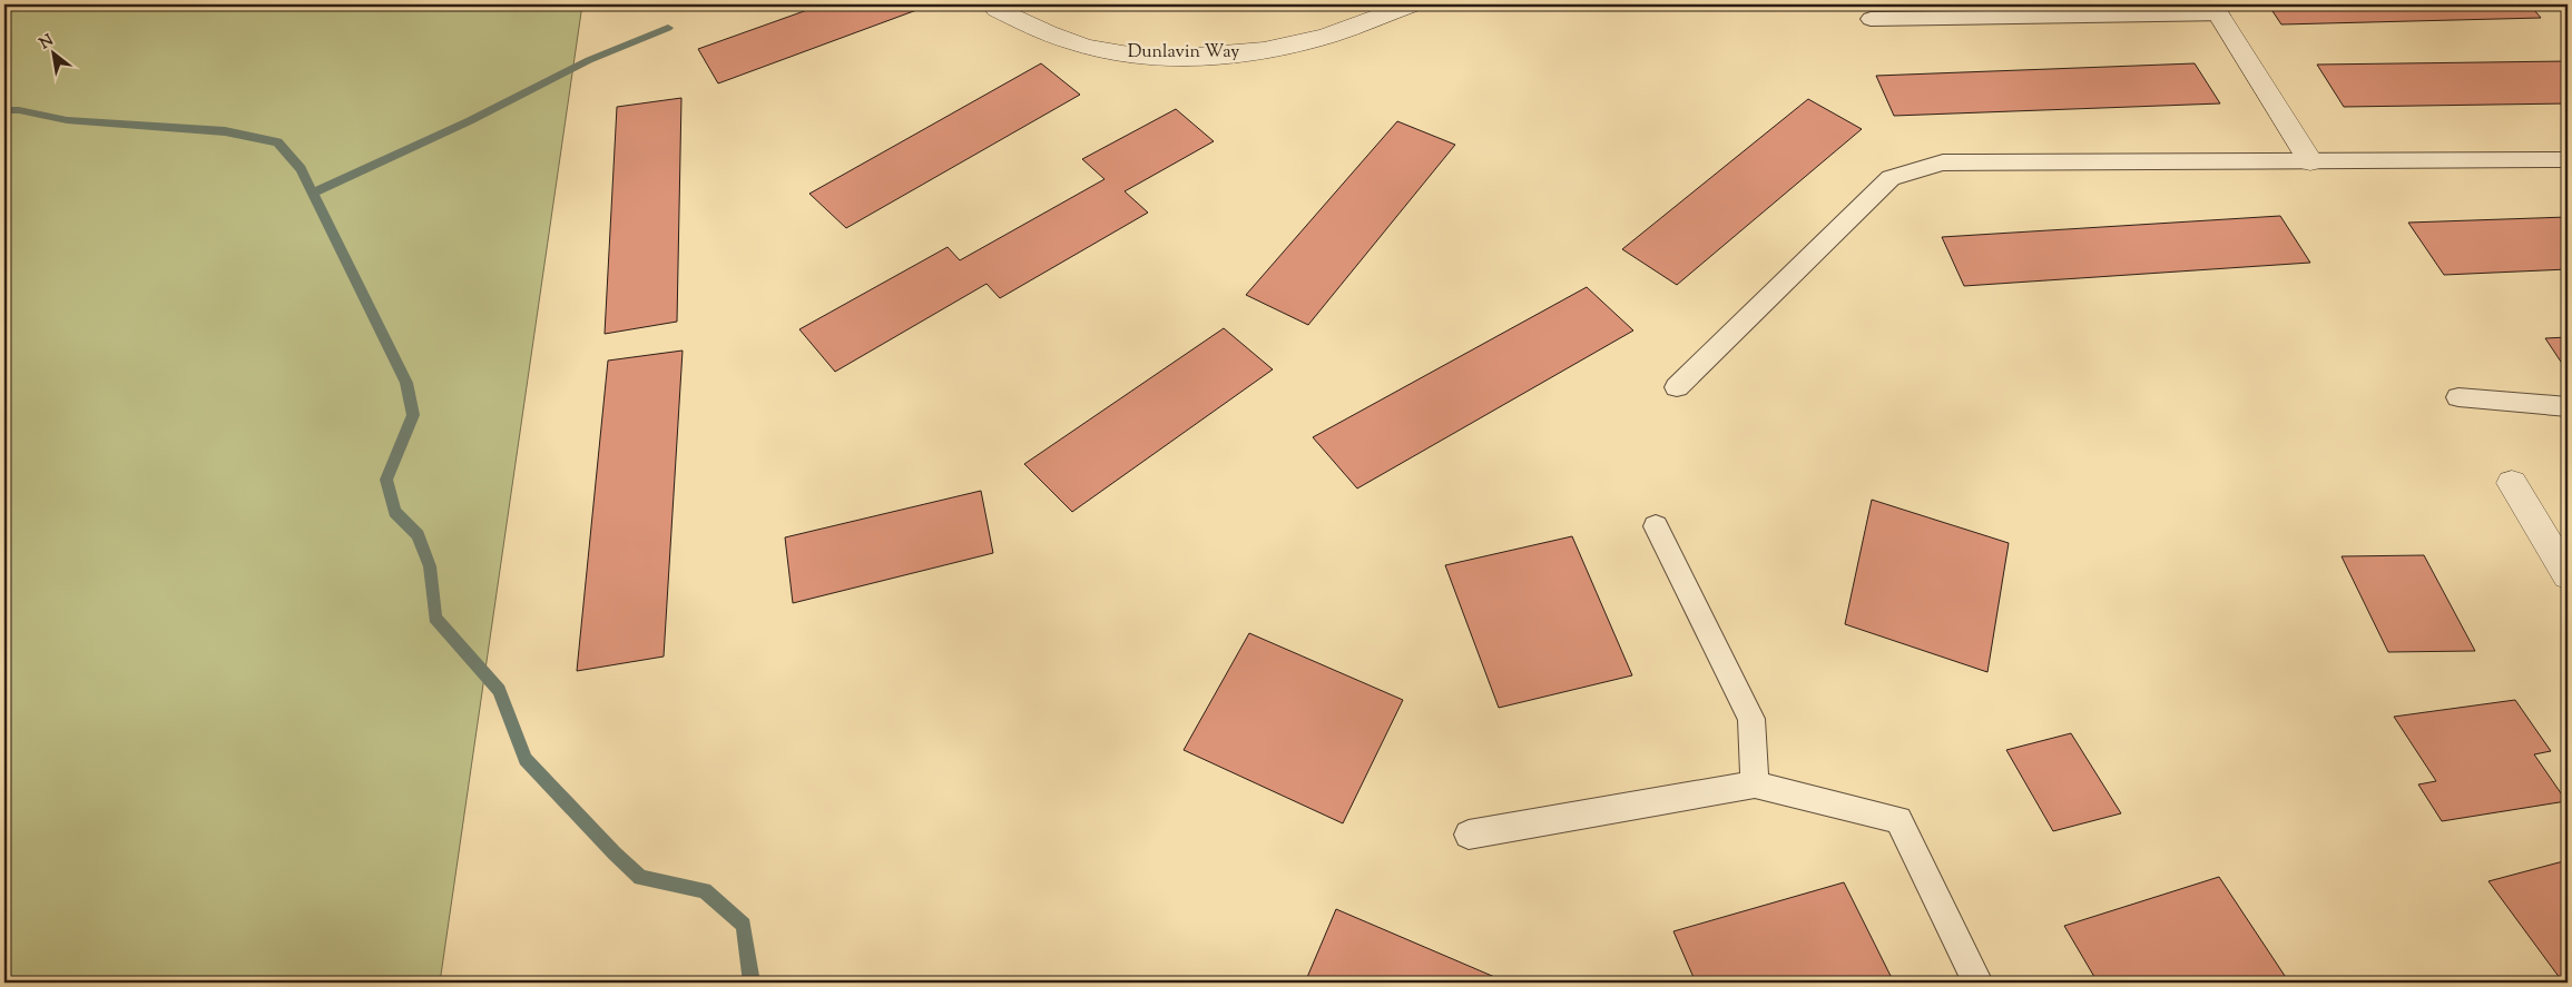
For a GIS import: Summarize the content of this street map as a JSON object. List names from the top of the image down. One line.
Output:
{"streets":{"street":["Dunlavin Way"]},"north":"top left"}
